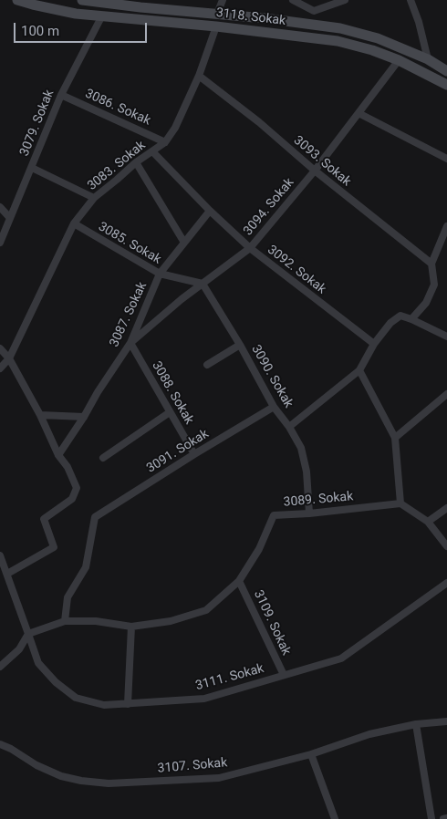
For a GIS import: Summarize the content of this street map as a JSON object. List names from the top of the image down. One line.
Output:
{"streets":{"main road":["3118. Sokak"],"street":["3086. Sokak","3079. Sokak","3093. Sokak","3083. Sokak","3094. Sokak","3085. Sokak","3092. Sokak","3087. Sokak","3090. Sokak","3088. Sokak","3091. Sokak","3089. Sokak","3109. Sokak","3111. Sokak","3107. Sokak"]},"crossings":[["3118. Sokak","3079. Sokak"],["3118. Sokak","3083. Sokak"],["3118. Sokak","3094. Sokak"],["3086. Sokak","3079. Sokak"],["3086. Sokak","3083. Sokak"],["3093. Sokak","3083. Sokak"],["3093. Sokak","3094. Sokak"],["3083. Sokak","3085. Sokak"],["3083. Sokak","3092. Sokak"],["3094. Sokak","3085. Sokak"],["3094. Sokak","3092. Sokak"],["3094. Sokak","3087. Sokak"],["3094. Sokak","3090. Sokak"],["3094. Sokak","3088. Sokak"],["3085. Sokak","3087. Sokak"],["3085. Sokak","3090. Sokak"],["3092. Sokak","3087. Sokak"],["3087. Sokak","3088. Sokak"],["3090. Sokak","3091. Sokak"],["3090. Sokak","3089. Sokak"],["3088. Sokak","3091. Sokak"],["3091. Sokak","3089. Sokak"],["3089. Sokak","3109. Sokak"],["3089. Sokak","3111. Sokak"],["3109. Sokak","3111. Sokak"]],"scale_bar":"100 m"}
